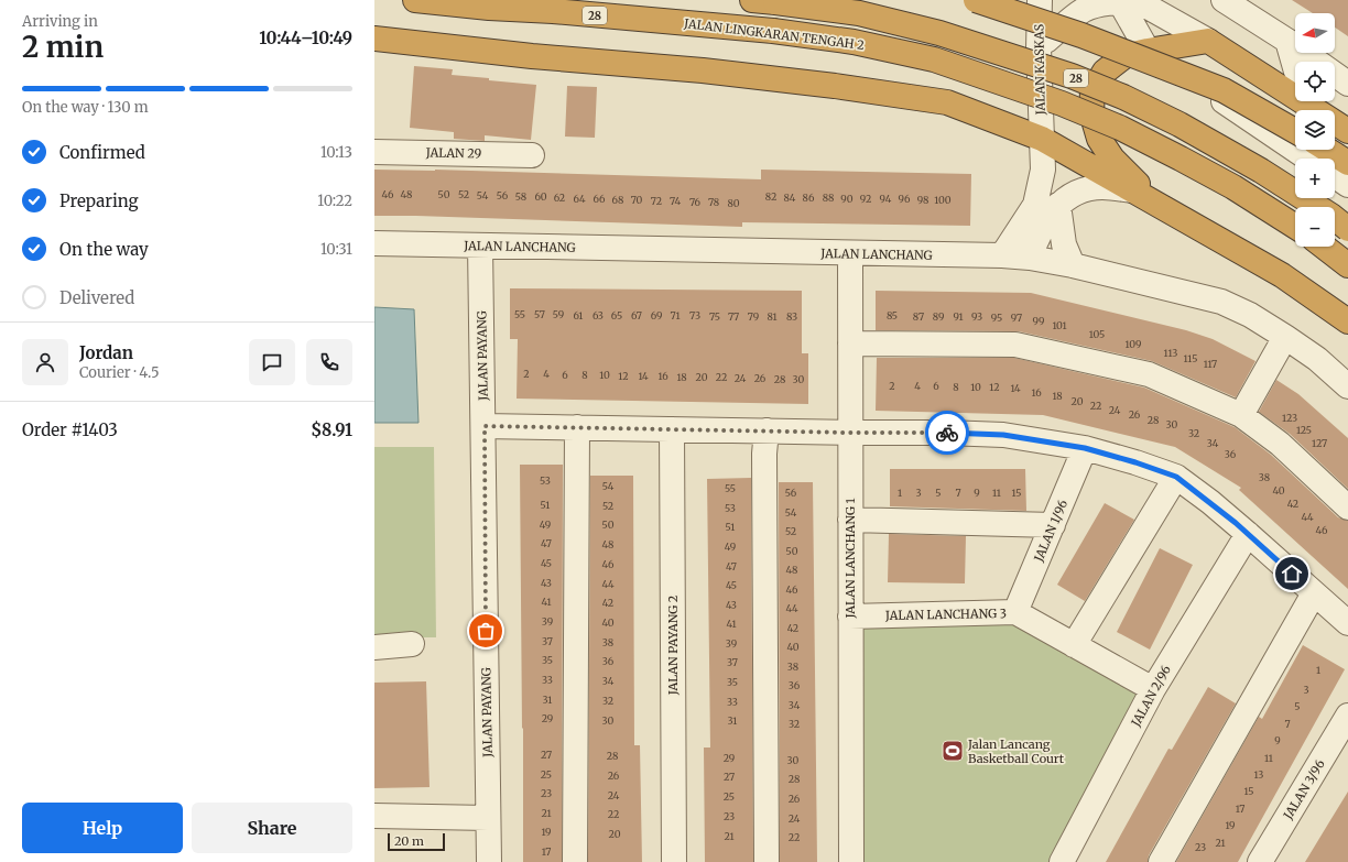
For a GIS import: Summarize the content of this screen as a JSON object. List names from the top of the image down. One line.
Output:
{"streets":{"highway":["28","JALAN LINGKARAN TENGAH 2"],"street":["JALAN KASKAS","JALAN 29","JALAN LANCHANG","JALAN PAYANG","JALAN 1/96","JALAN LANCHANG 1","JALAN LANCHANG 3","JALAN PAYANG 2","JALAN 2/96","JALAN 3/96"]},"crossings":[["JALAN KASKAS","JALAN LANCHANG"],["JALAN LANCHANG","JALAN PAYANG"],["JALAN LANCHANG","JALAN LANCHANG 1"],["JALAN 1/96","JALAN LANCHANG 3"],["JALAN LANCHANG 1","JALAN LANCHANG 3"],["JALAN LANCHANG 3","JALAN 2/96"]],"places":{"sports":["Jalan Lancang Basketball Court"]},"house_numbers":["46","48","50","52","54","56","58","60","82","62","84","86","88","64","66","90","92","94","96","68","70","98","100","72","74","76","78","80","55","57","59","61","63","65","67","69","71","73","85","75","77","79","81","83","87","89","91","93","95","97","99","101","105","109","113","115","117","2","4","6","8","10","12","14","16","18","20","22","24","26","28","30","2","4","6","8","10","12","14","16","18","20","22","24","26","123","28","30","125","32","34","127","36","38","53","54","55","40","56","1","3","5","7","9","11","15","42","51","52","53","54","44","49","50","51","46","52","47","48","49","50","45","46","47","48","43","44","45","46","41","42","43","44","39","40","41","42","37","38","39","40","35","36","37","38","1","33","34","35","36","3","31","32","33","34","5","29","30","31","32","7","9","27","28","29","11","30","25","13","26","27","28","15","23","24","25","26","17","21","22","23","24","19","19","20","21","22","21","23","17"],"scale_bar":"20 m","north":"left","page":{"heading":["2 min","Arriving in","10:44–10:49"],"panel":["Jordan","Courier · 4.5","Order #1403","$8.91"],"map_buttons":["+","−"],"bar":"On the way · 130 m","list":[["Confirmed","10:13"],["Preparing","10:22"],["On the way","10:31"],"Delivered"],"buttons":["Help","Share"],"scale":"20 m"}}
